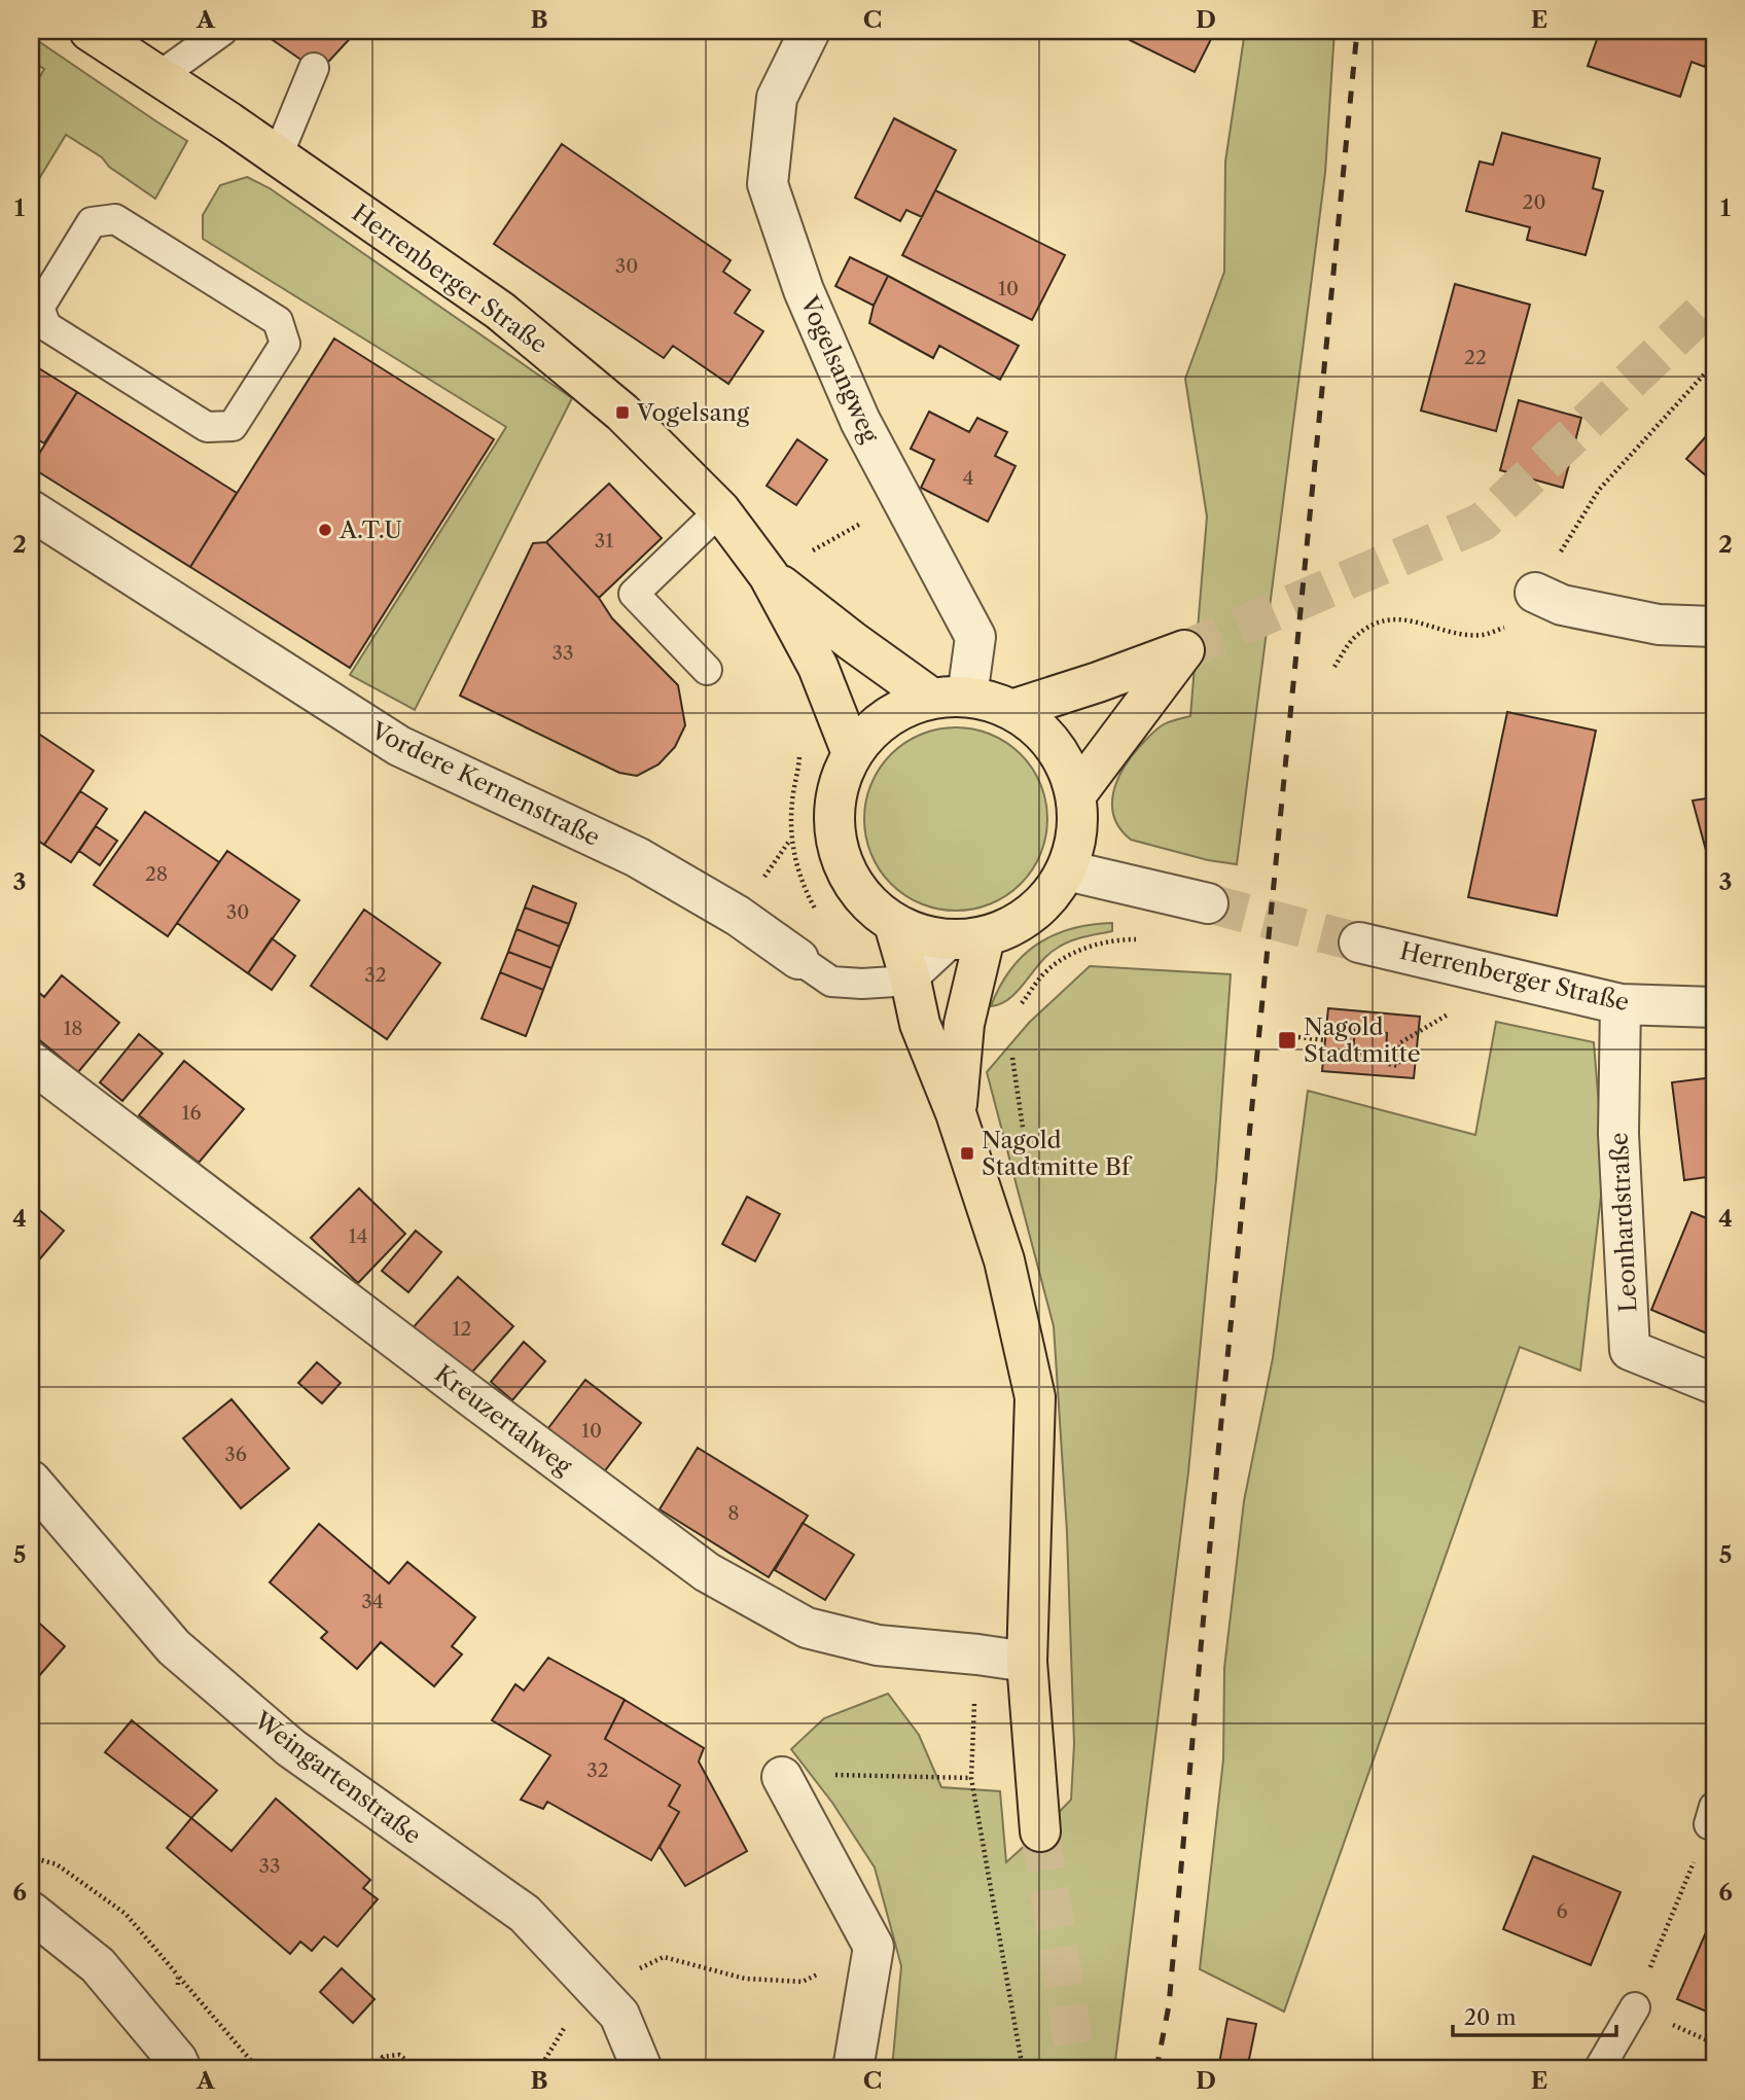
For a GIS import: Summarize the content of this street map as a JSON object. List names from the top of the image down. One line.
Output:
{"streets":{"main road":["Herrenberger Straße"],"street":["Vogelsangweg","Vordere Kernenstraße","Leonhardstraße","Kreuzertalweg","Weingartenstraße"]},"crossings":[["Herrenberger Straße","Vogelsangweg"],["Herrenberger Straße","Leonhardstraße"]],"places":{"transit":["Vogelsang","Nagold Stadtmitte","Nagold Stadtmitte Bf"],"other":["A.T.U"]},"house_numbers":["20","30","10","22","4","31","33","28","30","32","18","16","14","12","10","36","8","34","32","33","6"],"scale_bar":"20 m","grid":{"columns":["A","B","C","D","E"],"rows":["1","2","3","4","5","6"]}}
